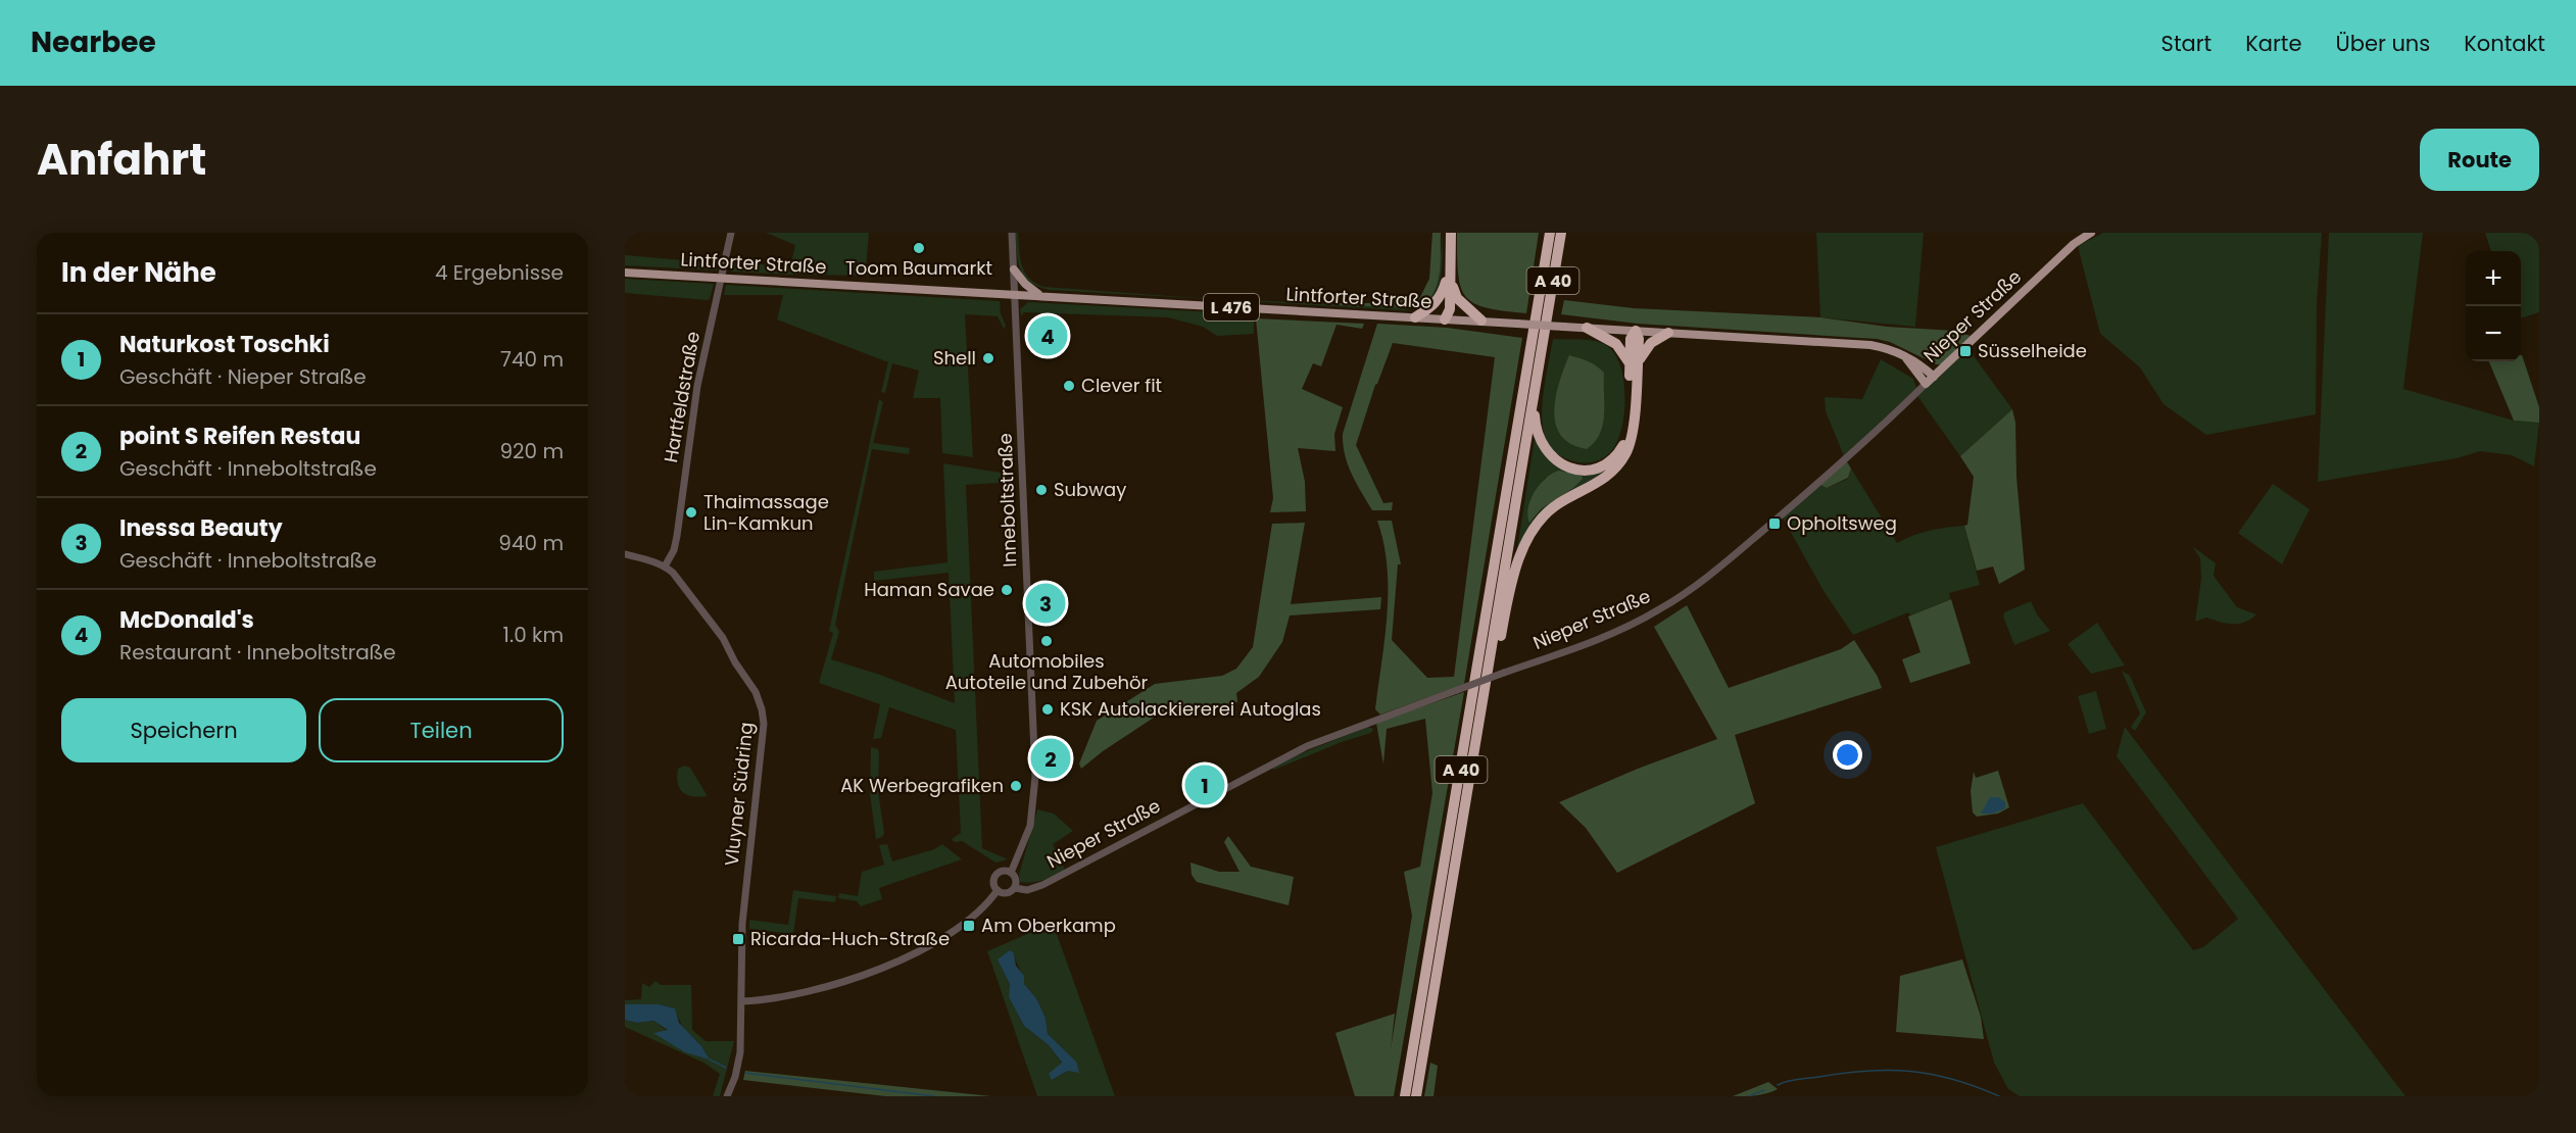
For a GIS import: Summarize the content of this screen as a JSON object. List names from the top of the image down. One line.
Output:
{"streets":{"highway":["A 40"],"main road":["Lintforter Straße","L 476","Nieper Straße"],"street":["Hartfeldstraße","Inneboltstraße","Vluyner Südring"]},"crossings":[["Lintforter Straße","Nieper Straße"],["Lintforter Straße","Inneboltstraße"],["Nieper Straße","Inneboltstraße"],["Hartfeldstraße","Vluyner Südring"]],"places":{"other":["Toom Baumarkt","Shell","Clever fit","Subway","Thaimassage Lin-Kamkun","Haman Savae","Automobiles Autoteile und Zubehör","KSK Autolackiererei Autoglas","AK Werbegrafiken"],"transit":["Süsselheide","Opholtsweg","Am Oberkamp","Ricarda-Huch-Straße"]},"page":{"header":"Nearbee","nav":["Start","Karte","Über uns","Kontakt"],"title":"Anfahrt","buttons":["Route",["Speichern","Teilen"]],"heading":["In der Nähe","4 Ergebnisse"],"map_buttons":["+","−"],"list":[{"mark":"1","name":"Naturkost Toschki","note":"Geschäft · Nieper Straße","value":"740 m"},{"mark":"2","name":"point S Reifen Restau","note":"Geschäft · Inneboltstraße","value":"920 m"},{"mark":"3","name":"Inessa Beauty","note":"Geschäft · Inneboltstraße","value":"940 m"},{"mark":"4","name":"McDonald's","note":"Restaurant · Inneboltstraße","value":"1.0 km"}],"pins":["4","3","2","1"]}}
